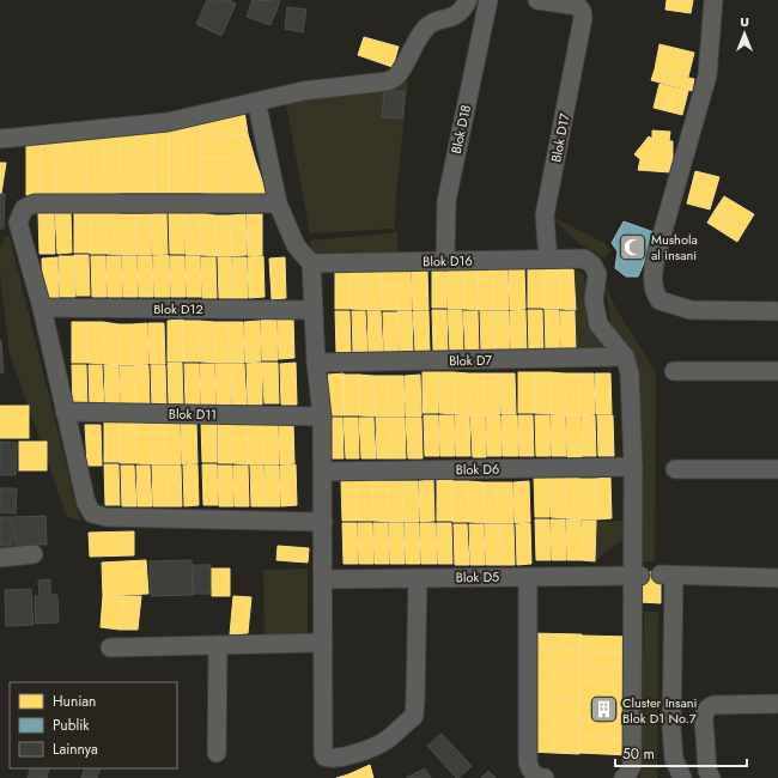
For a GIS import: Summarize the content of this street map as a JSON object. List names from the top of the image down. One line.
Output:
{"streets":{"street":["Blok D18","Blok D17","Blok D16","Blok D12","Blok D7","Blok D11","Blok D6","Blok D5"]},"crossings":[["Blok D18","Blok D16"],["Blok D17","Blok D16"],["Blok D16","Blok D7"]],"places":{"mosque":["Mushola al insani"],"building":["Cluster Insani Blok D1 No.7"]},"legend":["Hunian","Publik","Lainnya"],"scale_bar":"50 m","north":"top"}
